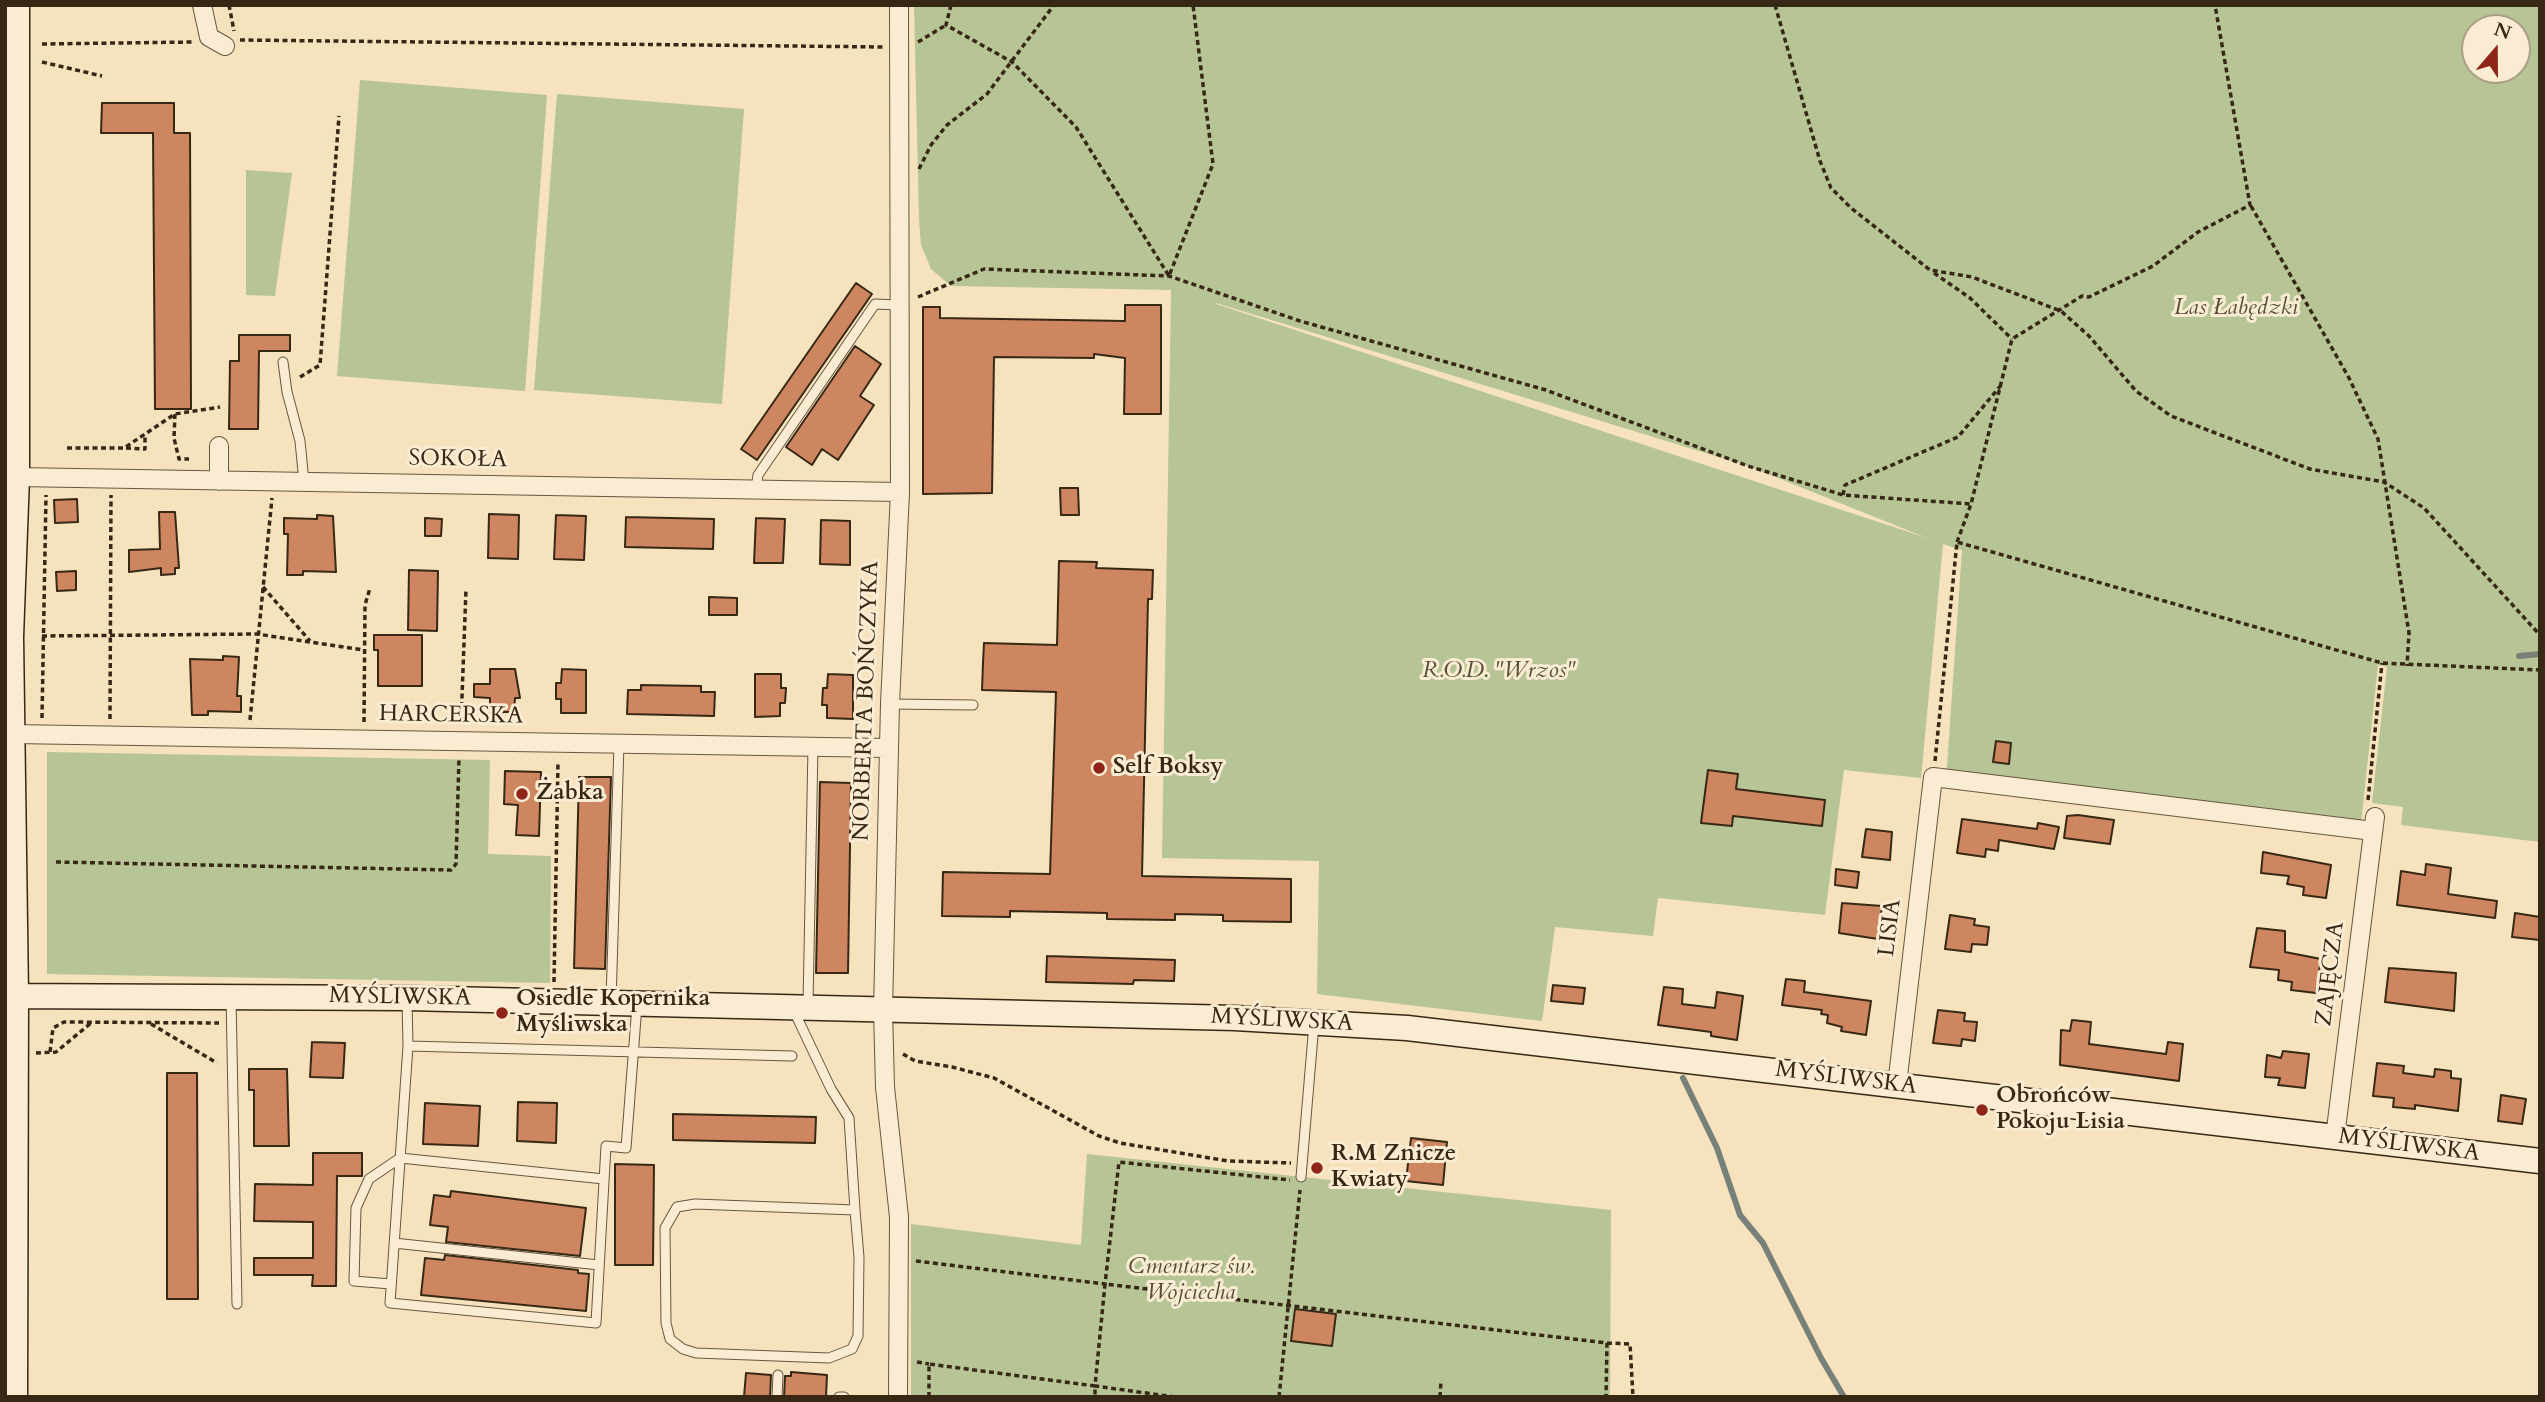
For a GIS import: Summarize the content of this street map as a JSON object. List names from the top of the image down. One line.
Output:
{"streets":{"street":["SOKOŁA","NORBERTA BOŃCZYKA","HARCERSKA","LISIA","ZAJĘCZA","MYŚLIWSKA"]},"crossings":[["SOKOŁA","NORBERTA BOŃCZYKA"],["NORBERTA BOŃCZYKA","HARCERSKA"],["NORBERTA BOŃCZYKA","MYŚLIWSKA"],["LISIA","MYŚLIWSKA"],["ZAJĘCZA","MYŚLIWSKA"]],"parks":["Las Łabędzki","R.O.D. \"Wrzos\"","Cmentarz św. Wojciecha"],"places":["Self Boksy","Żabka","Osiedle Kopernika Myśliwska","Obrońców Pokoju Lisia","R.M Znicze Kwiaty"],"north":"top"}
